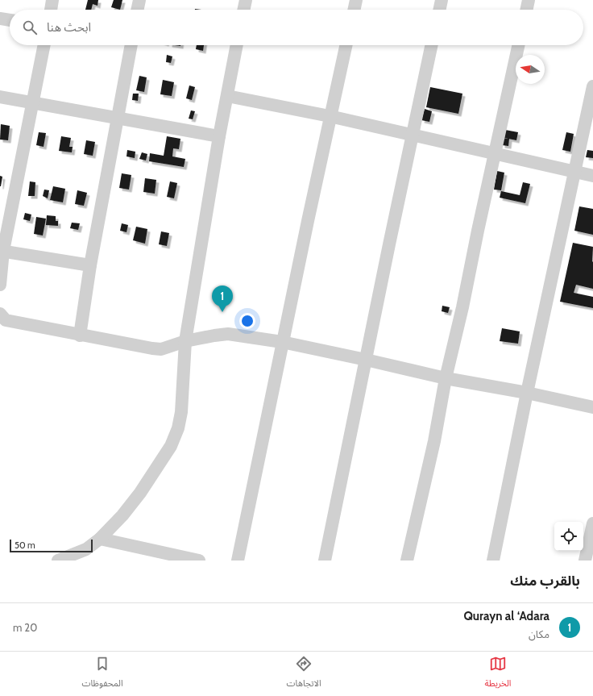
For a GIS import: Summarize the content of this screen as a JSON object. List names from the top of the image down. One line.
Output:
{"scale_bar":"50 m","north":"left","page":{"search":"ابحث هنا","pins":"1","scale":"50 m","heading":"بالقرب منك","list":[{"mark":"1","name":"Qurayn al ‘Adara","note":"مكان","value":"20 m"}],"nav":["الخريطة","الاتجاهات","المحفوظات"]}}
